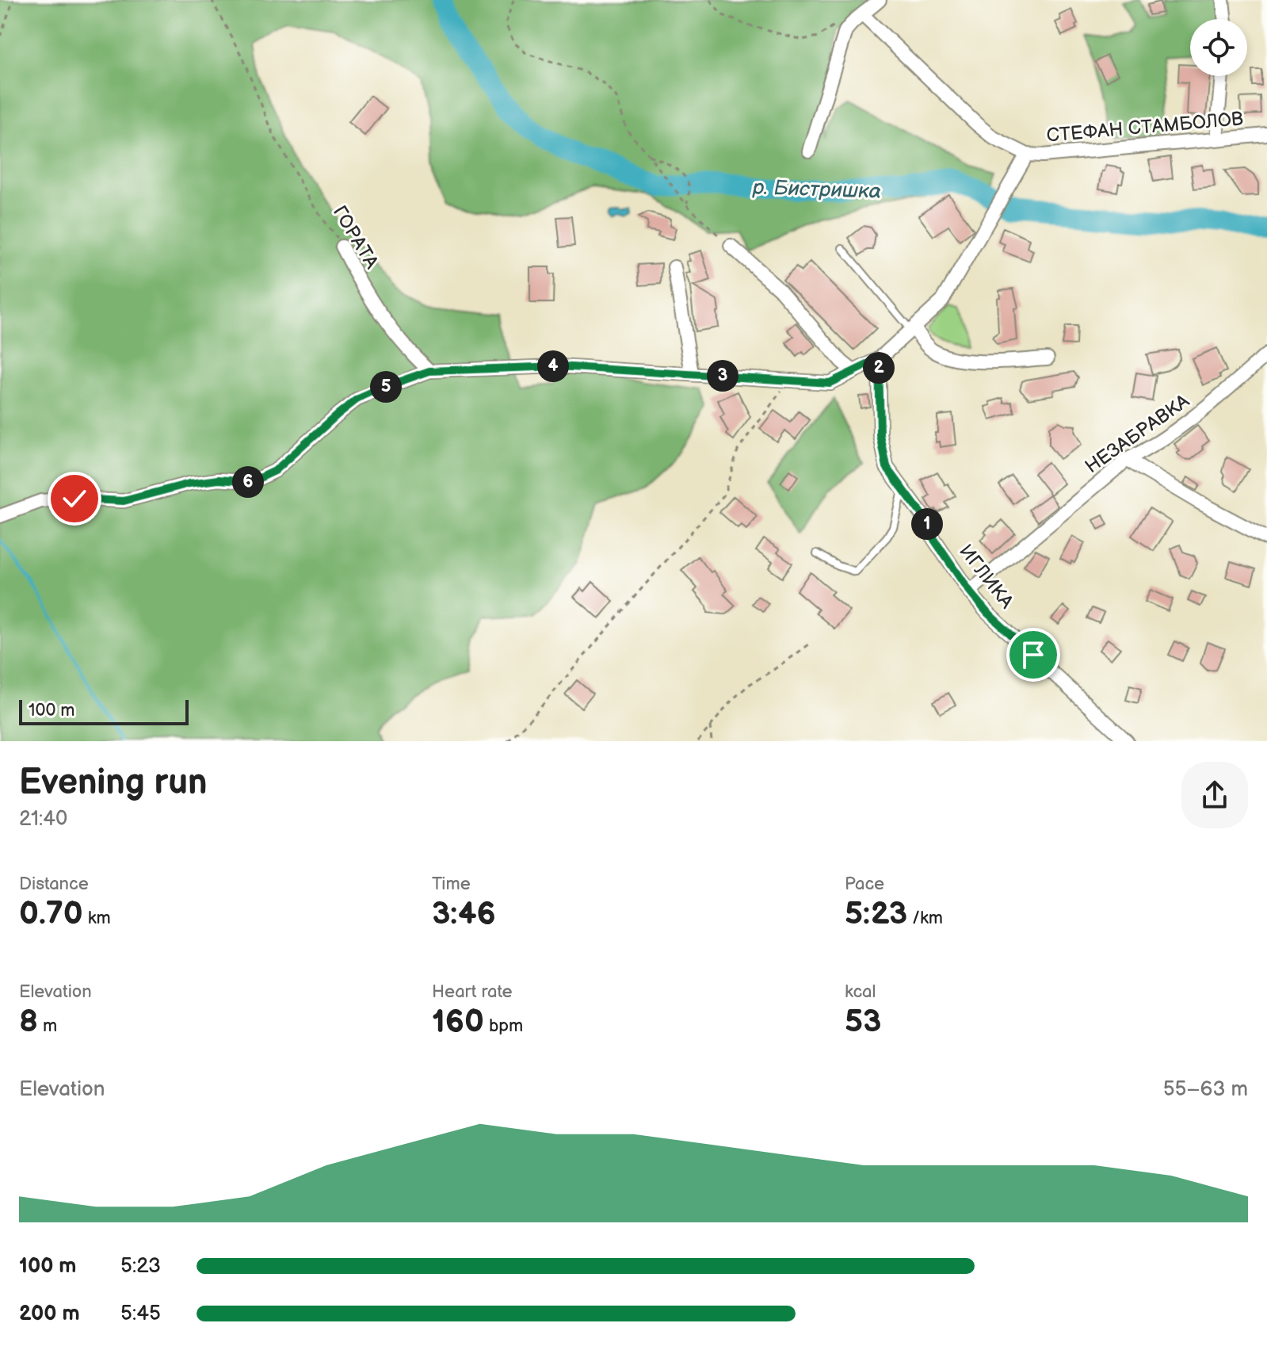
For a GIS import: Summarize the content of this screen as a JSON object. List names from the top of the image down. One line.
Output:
{"streets":{"street":["СТЕФАН СТАМБОЛОВ","ГОРАТА","НЕЗАБРАВКА","ИГЛИКА"]},"crossings":[["СТЕФАН СТАМБОЛОВ","ГОРАТА"],["СТЕФАН СТАМБОЛОВ","ИГЛИКА"],["НЕЗАБРАВКА","ИГЛИКА"]],"water":["р. Бистришка"],"scale_bar":"100 m","page":{"pins":["4","2","3","5","6","1"],"scale":"100 m","heading":["Evening run","21:40"],"stats":[["Distance","0.70 km"],["Time","3:46"],["Pace","5:23 /km"],["Elevation","8 m"],["Heart rate","160 bpm"],["kcal","53"]],"chart":["Elevation","55–63 m"],"list":[{"name":"100 m","note":"5:23"},{"name":"200 m","note":"5:45"}]}}
